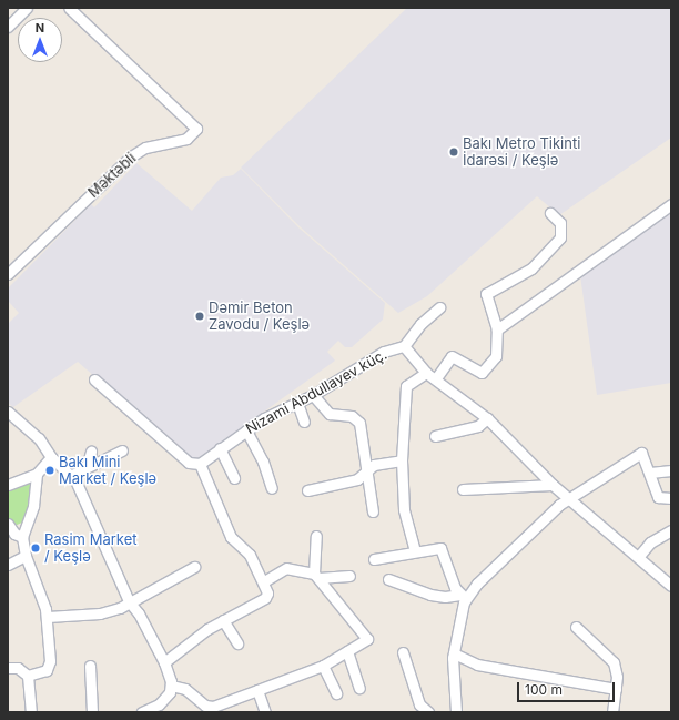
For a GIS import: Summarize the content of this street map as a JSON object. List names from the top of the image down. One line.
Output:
{"streets":{"street":["Məktəbli","Nizami Abdullayev küç."]},"places":["Bakı Metro Tikinti İdarəsi / Keşlə","Dəmir Beton Zavodu / Keşlə","Bakı Mini Market / Keşlə","Rasim Market / Keşlə"],"scale_bar":"100 m","north":"top"}
